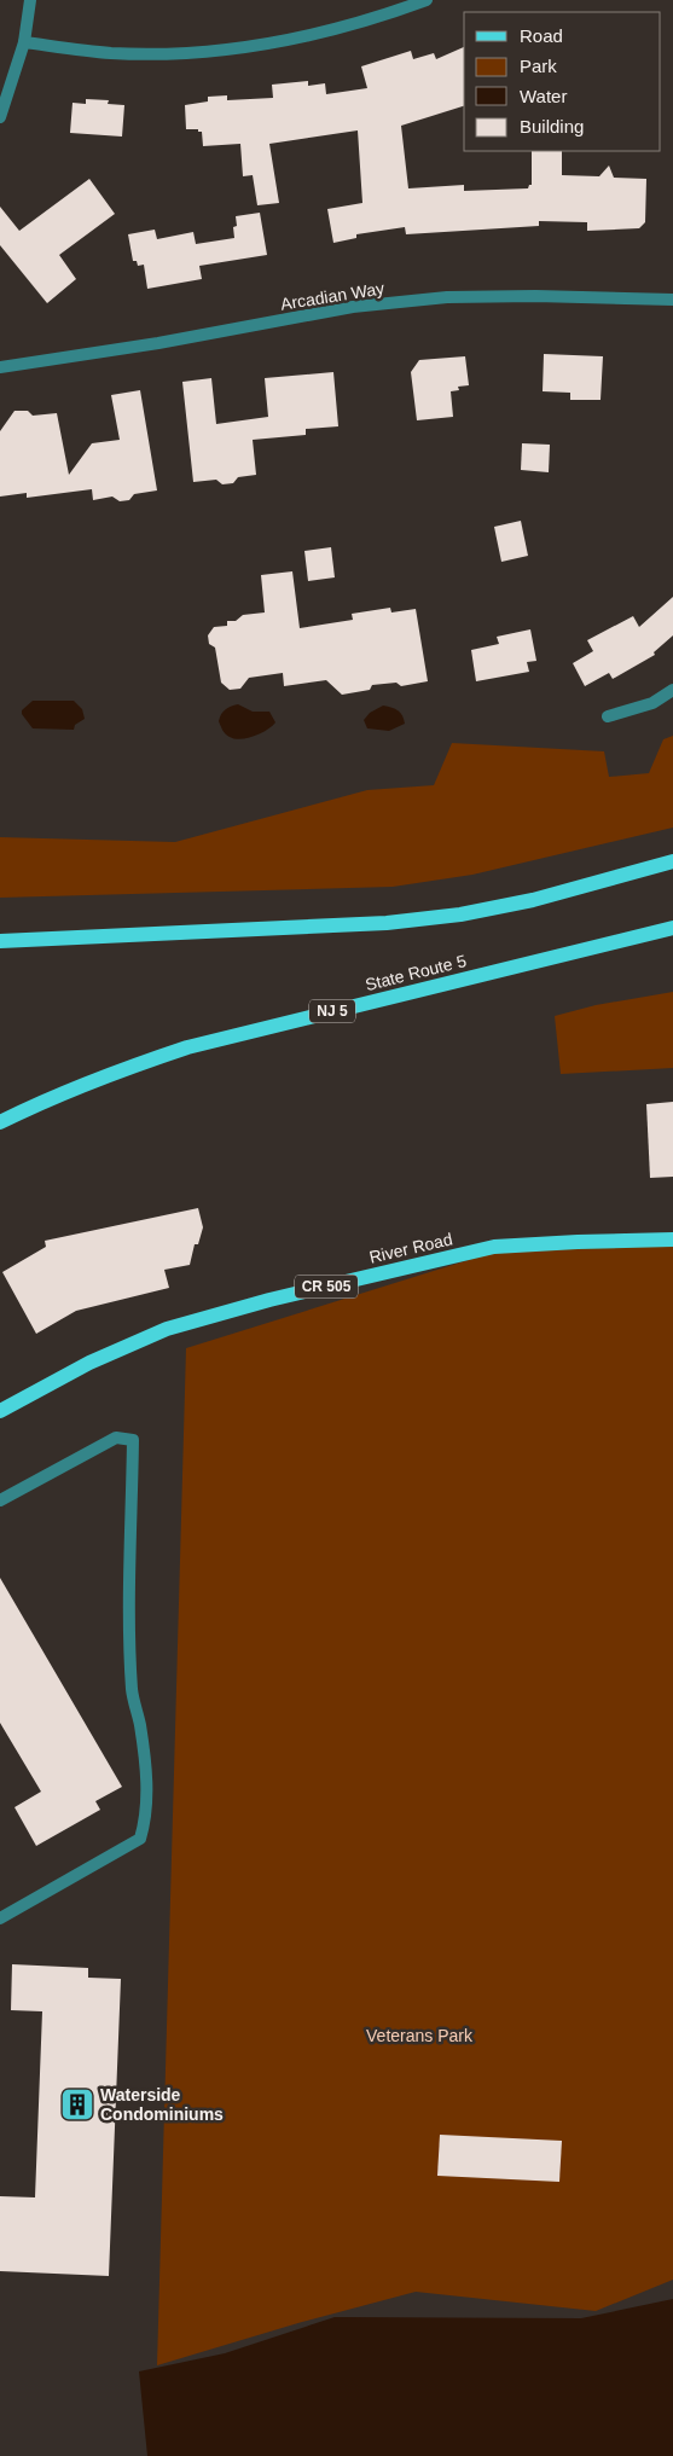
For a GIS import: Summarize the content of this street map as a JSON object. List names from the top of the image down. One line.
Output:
{"streets":{"main road":["State Route 5","NJ 5","River Road","CR 505"],"street":["Arcadian Way"]},"parks":["Veterans Park"],"places":{"building":["Waterside Condominiums"]},"legend":["Road","Park","Water","Building"]}
